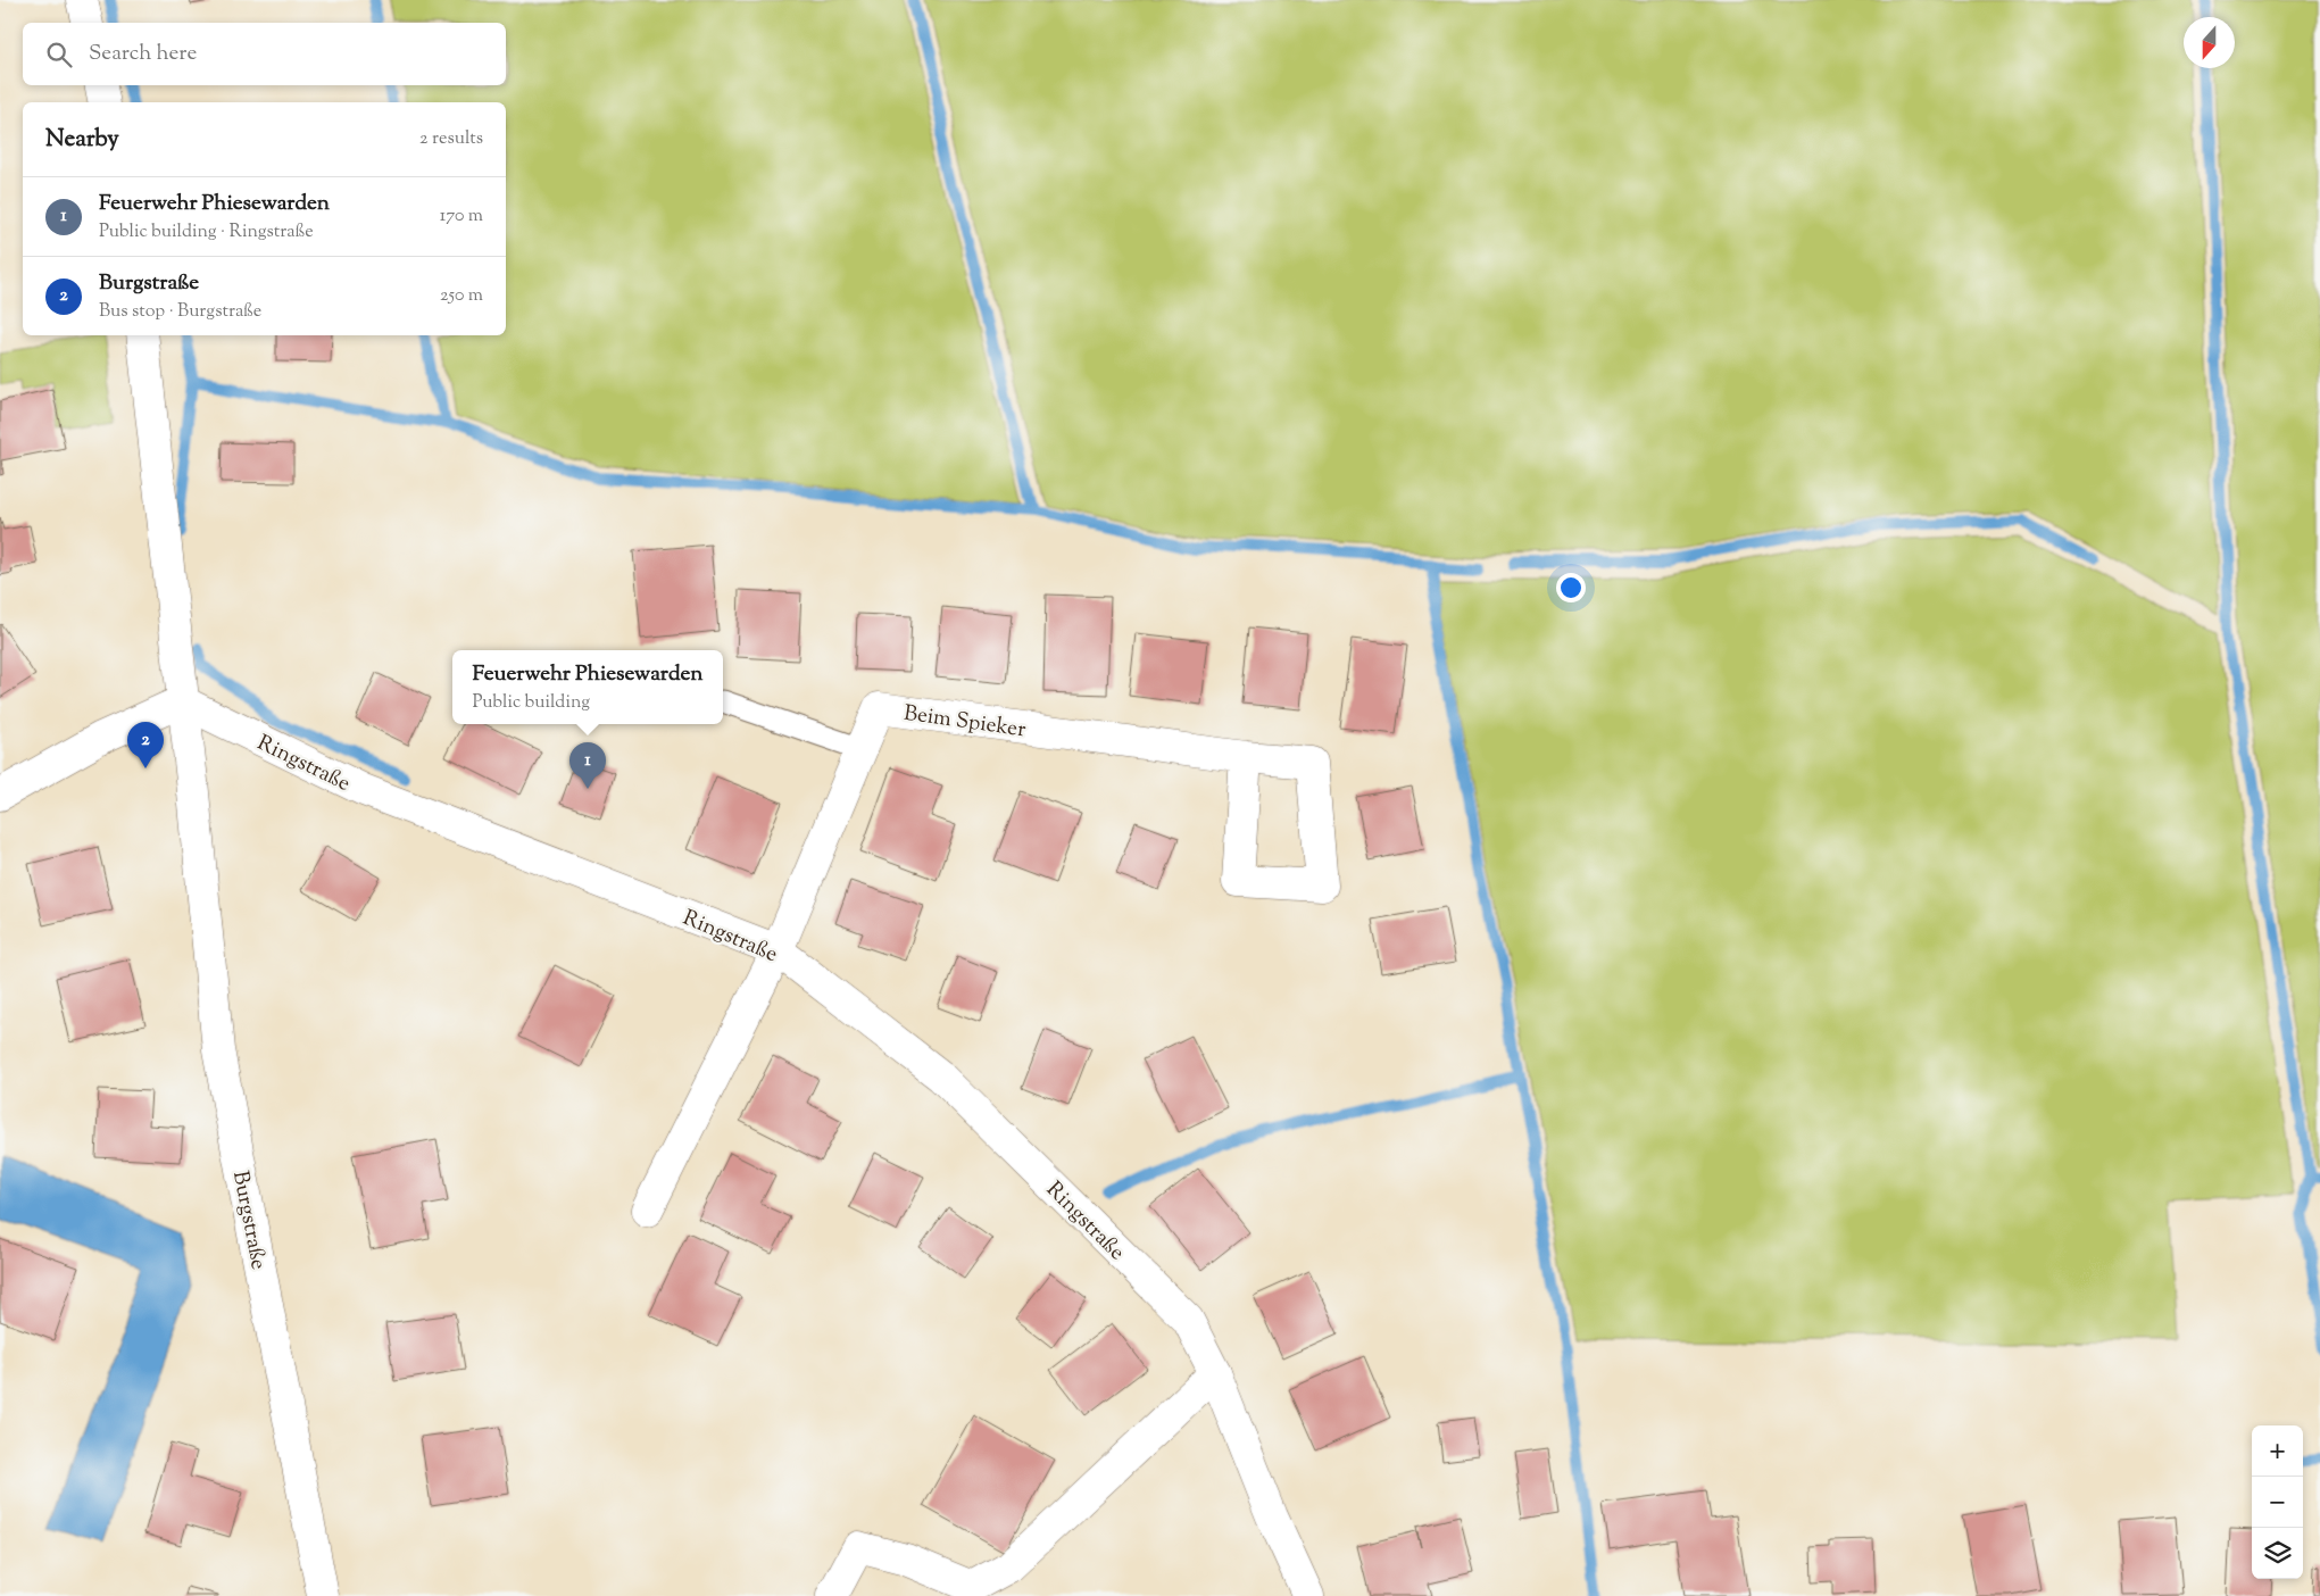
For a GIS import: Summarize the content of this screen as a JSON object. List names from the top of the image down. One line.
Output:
{"streets":{"street":["Beim Spieker","Ringstraße","Burgstraße"]},"crossings":[["Beim Spieker","Ringstraße"],["Ringstraße","Burgstraße"]],"north":"bottom","page":{"search":"Search here","heading":["Nearby","2 results"],"list":[{"mark":"1","name":"Feuerwehr Phiesewarden","note":"Public building · Ringstraße","value":"170 m"},{"mark":"2","name":"Burgstraße","note":"Bus stop · Burgstraße","value":"250 m"}],"popup":["Feuerwehr Phiesewarden","Public building"],"pins":["2","1"],"map_buttons":["+","−"]}}
